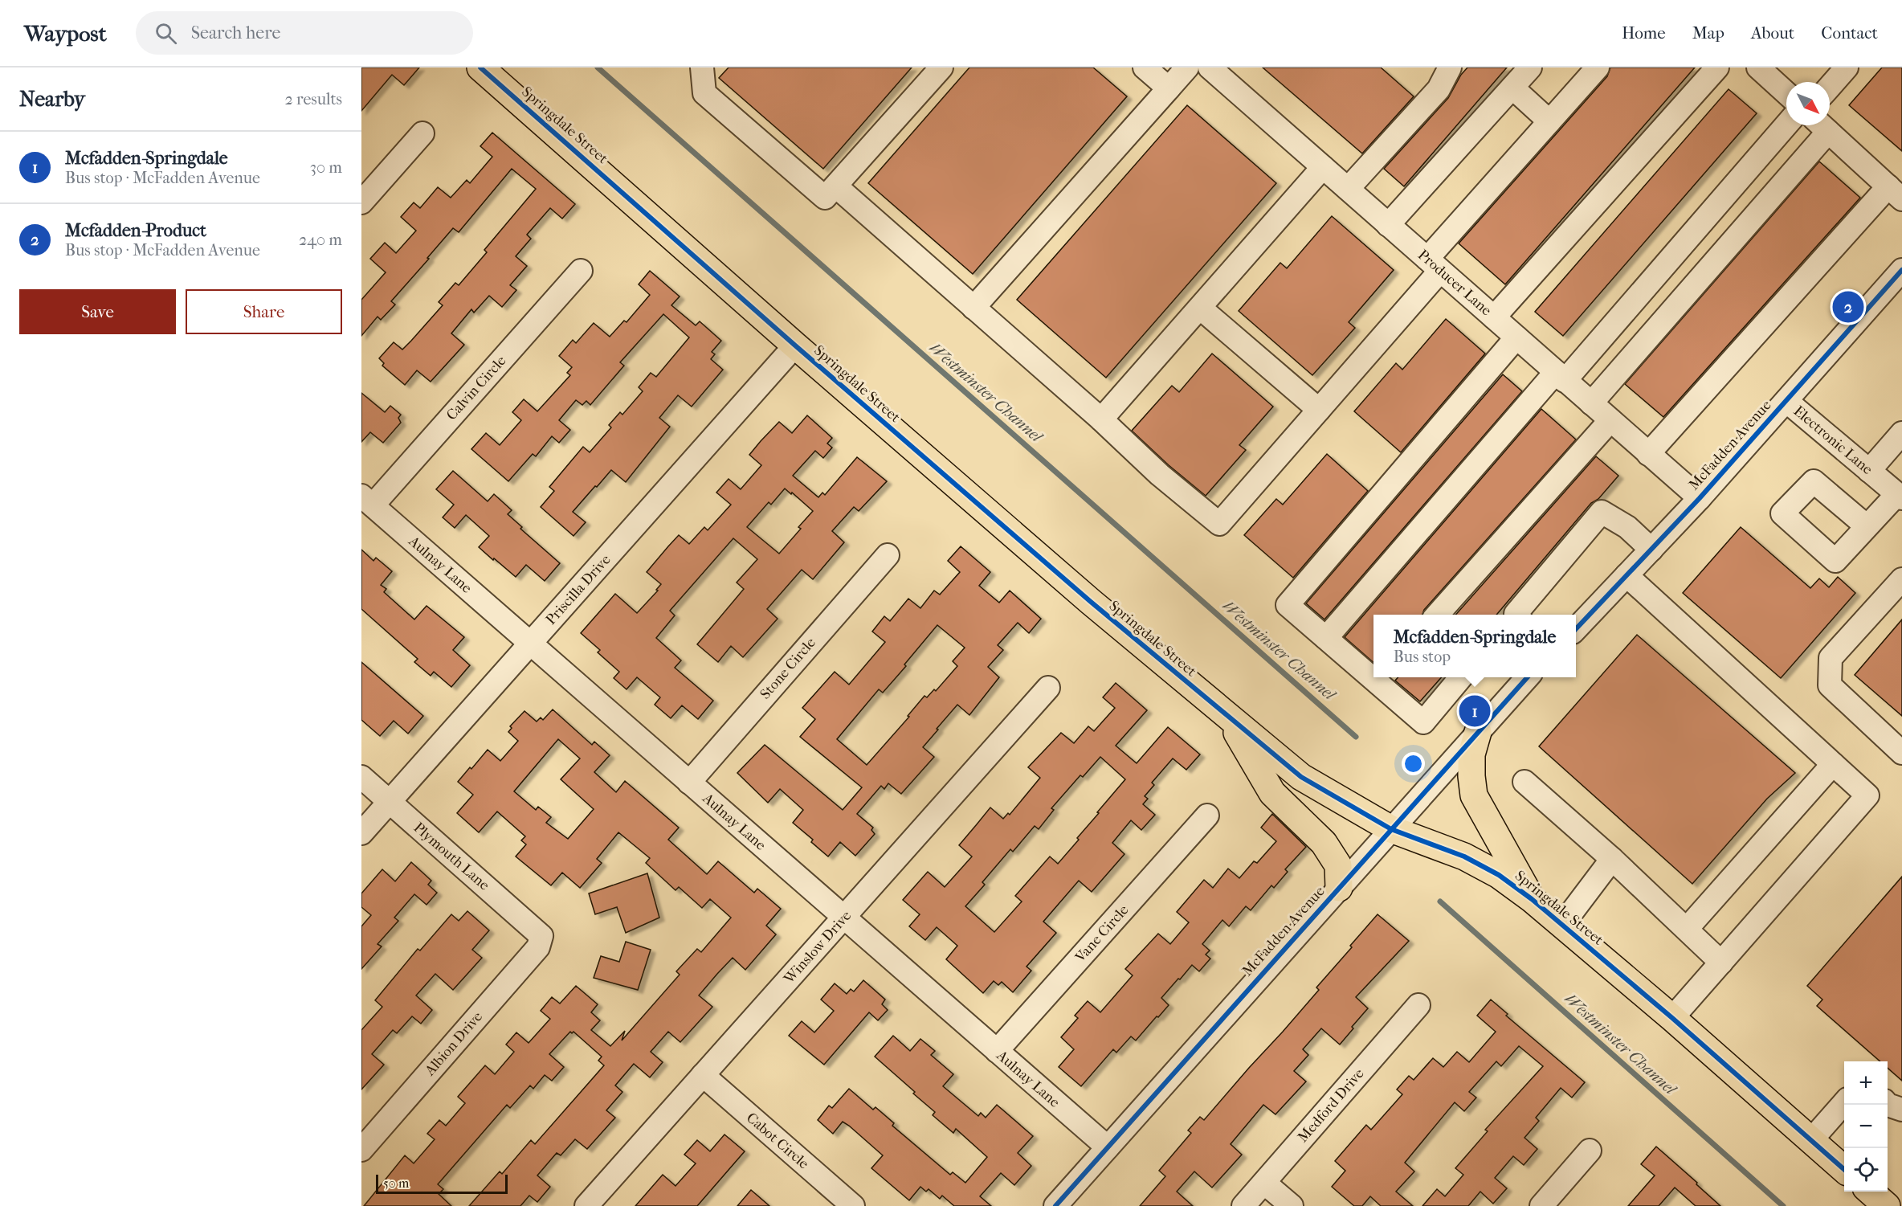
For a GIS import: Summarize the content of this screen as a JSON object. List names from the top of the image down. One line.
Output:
{"streets":{"main road":["Springdale Street"],"street":["Producer Lane","Calvin Circle","Electronic Lane","McFadden Avenue","Aulnay Lane","Priscilla Drive","Stone Circle","Plymouth Lane","Vane Circle","Winslow Drive","Albion Drive","Medford Drive","Cabot Circle"]},"crossings":[["Springdale Street","McFadden Avenue"],["Springdale Street","Priscilla Drive"],["Producer Lane","McFadden Avenue"],["Calvin Circle","Aulnay Lane"],["Electronic Lane","McFadden Avenue"],["McFadden Avenue","Aulnay Lane"],["Aulnay Lane","Priscilla Drive"],["Aulnay Lane","Stone Circle"],["Aulnay Lane","Vane Circle"],["Aulnay Lane","Winslow Drive"],["Priscilla Drive","Plymouth Lane"],["Plymouth Lane","Albion Drive"],["Winslow Drive","Cabot Circle"]],"water":["Westminster Channel"],"scale_bar":"50 m","north":"bottom right","page":{"header":"Waypost","search":"Search here","nav":["Home","Map","About","Contact"],"heading":["Nearby","2 results"],"list":[{"mark":"1","name":"Mcfadden-Springdale","note":"Bus stop · McFadden Avenue","value":"30 m"},{"mark":"2","name":"Mcfadden-Product","note":"Bus stop · McFadden Avenue","value":"240 m"}],"buttons":["Save","Share"],"pins":["2","1"],"popup":["Mcfadden-Springdale","Bus stop"],"map_buttons":["+","−"],"scale":"50 m"}}
